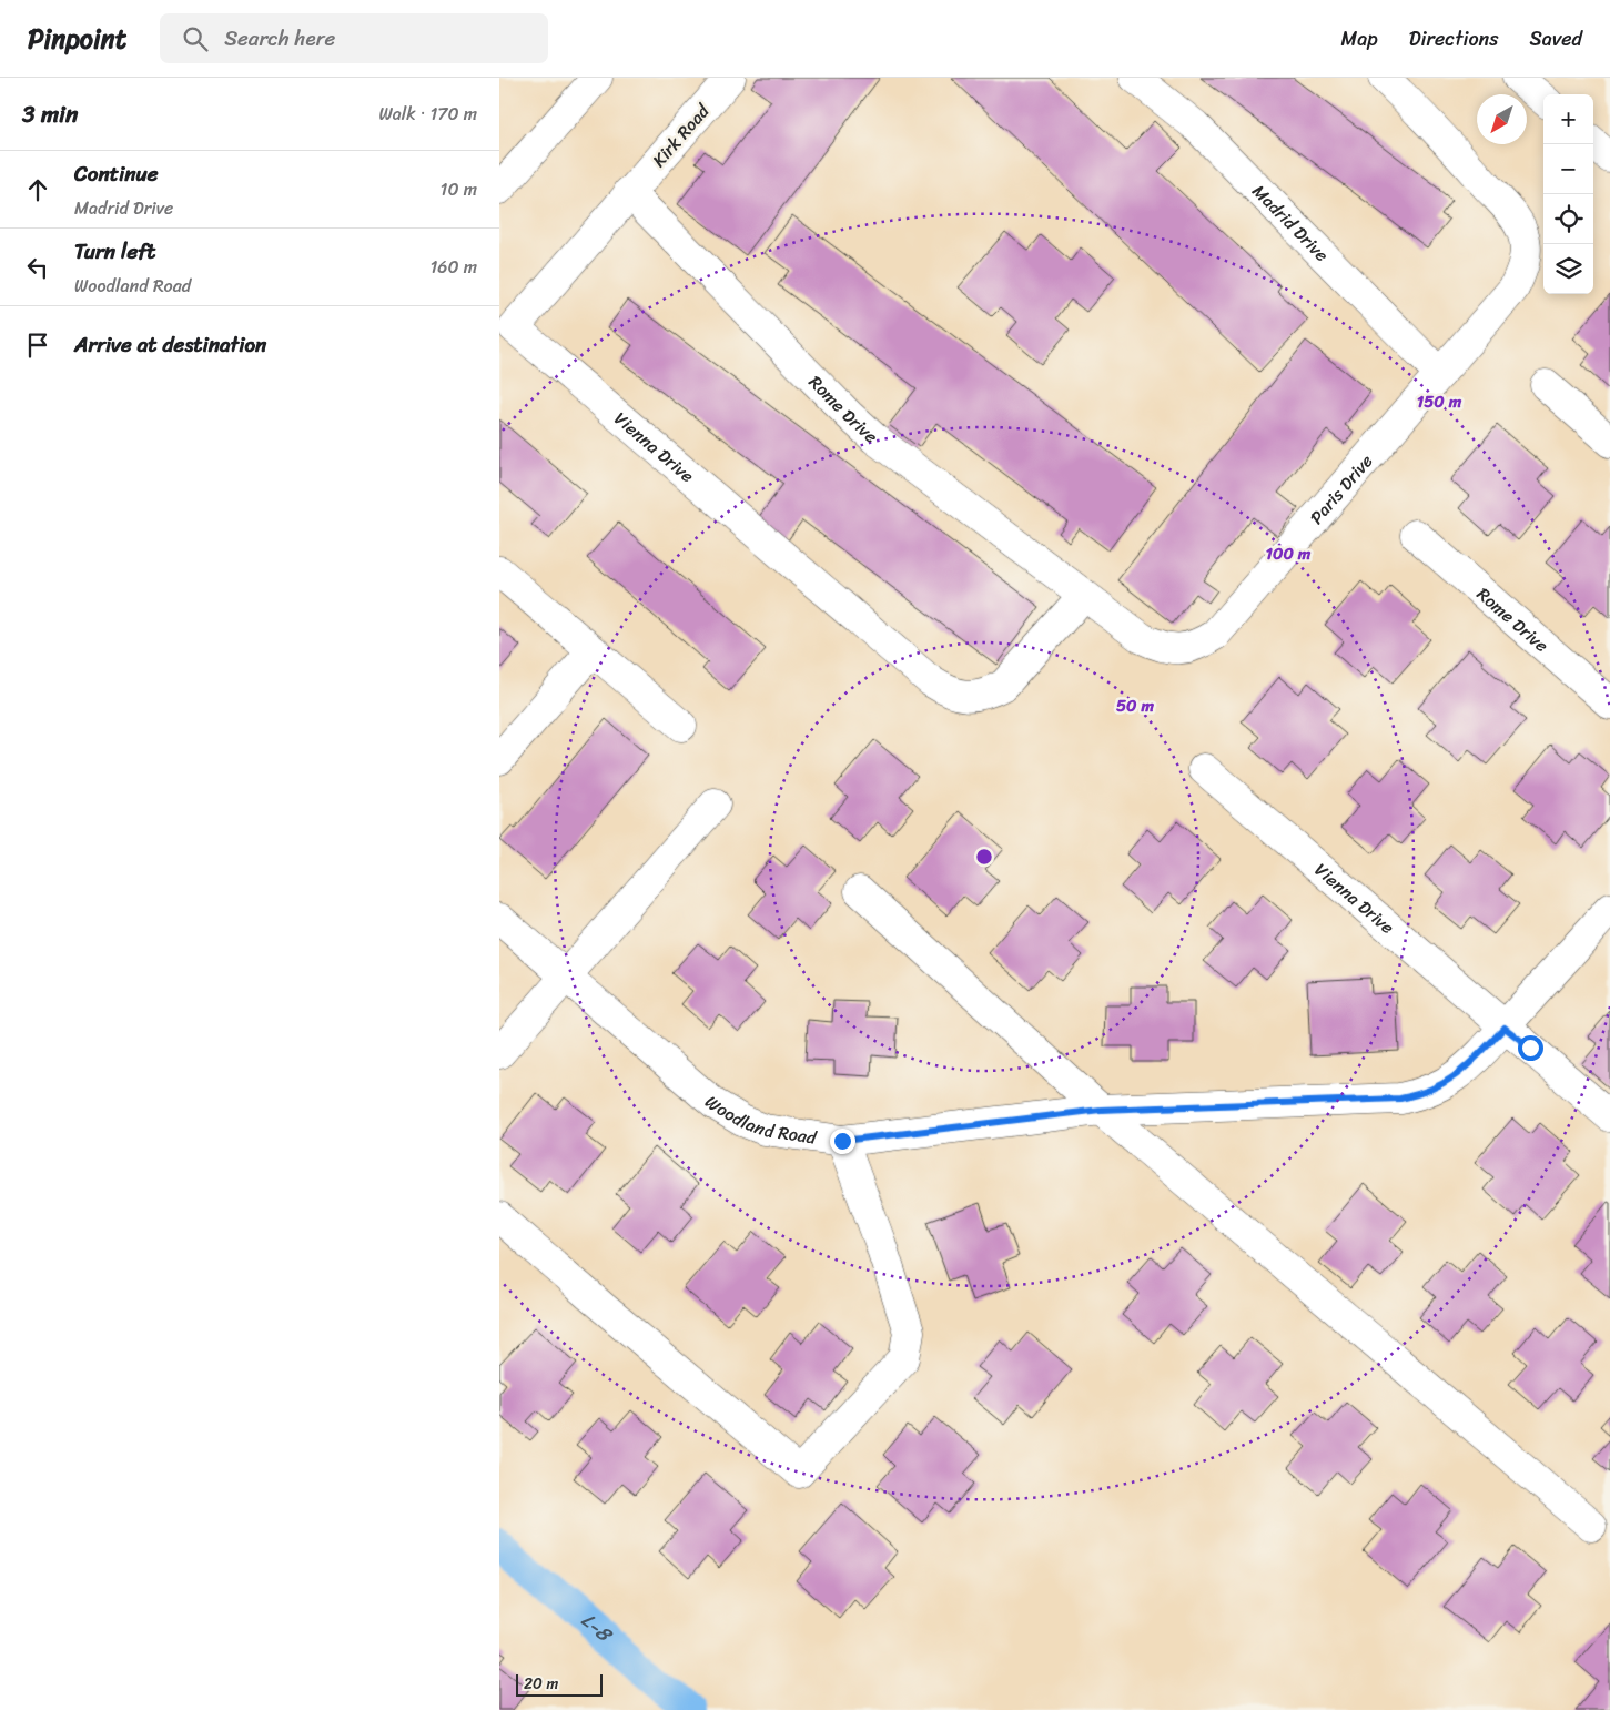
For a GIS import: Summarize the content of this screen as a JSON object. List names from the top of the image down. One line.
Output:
{"streets":{"street":["Kirk Road","Madrid Drive","Rome Drive","Vienna Drive","Paris Drive","Woodland Road"]},"crossings":[["Kirk Road","Rome Drive"],["Kirk Road","Vienna Drive"],["Madrid Drive","Paris Drive"],["Rome Drive","Vienna Drive"],["Rome Drive","Paris Drive"],["Vienna Drive","Paris Drive"],["Vienna Drive","Woodland Road"]],"water":["L-8"],"scale_bar":"20 m","north":"bottom left","page":{"header":"Pinpoint","search":"Search here","nav":["Map","Directions","Saved"],"heading":["3 min","Walk · 170 m"],"map_buttons":["+","−"],"list":[["Continue","Madrid Drive","10 m"],["Turn left","Woodland Road","160 m"],"Arrive at destination"],"scale":"20 m"},"rings":["150 m","100 m","50 m"]}
